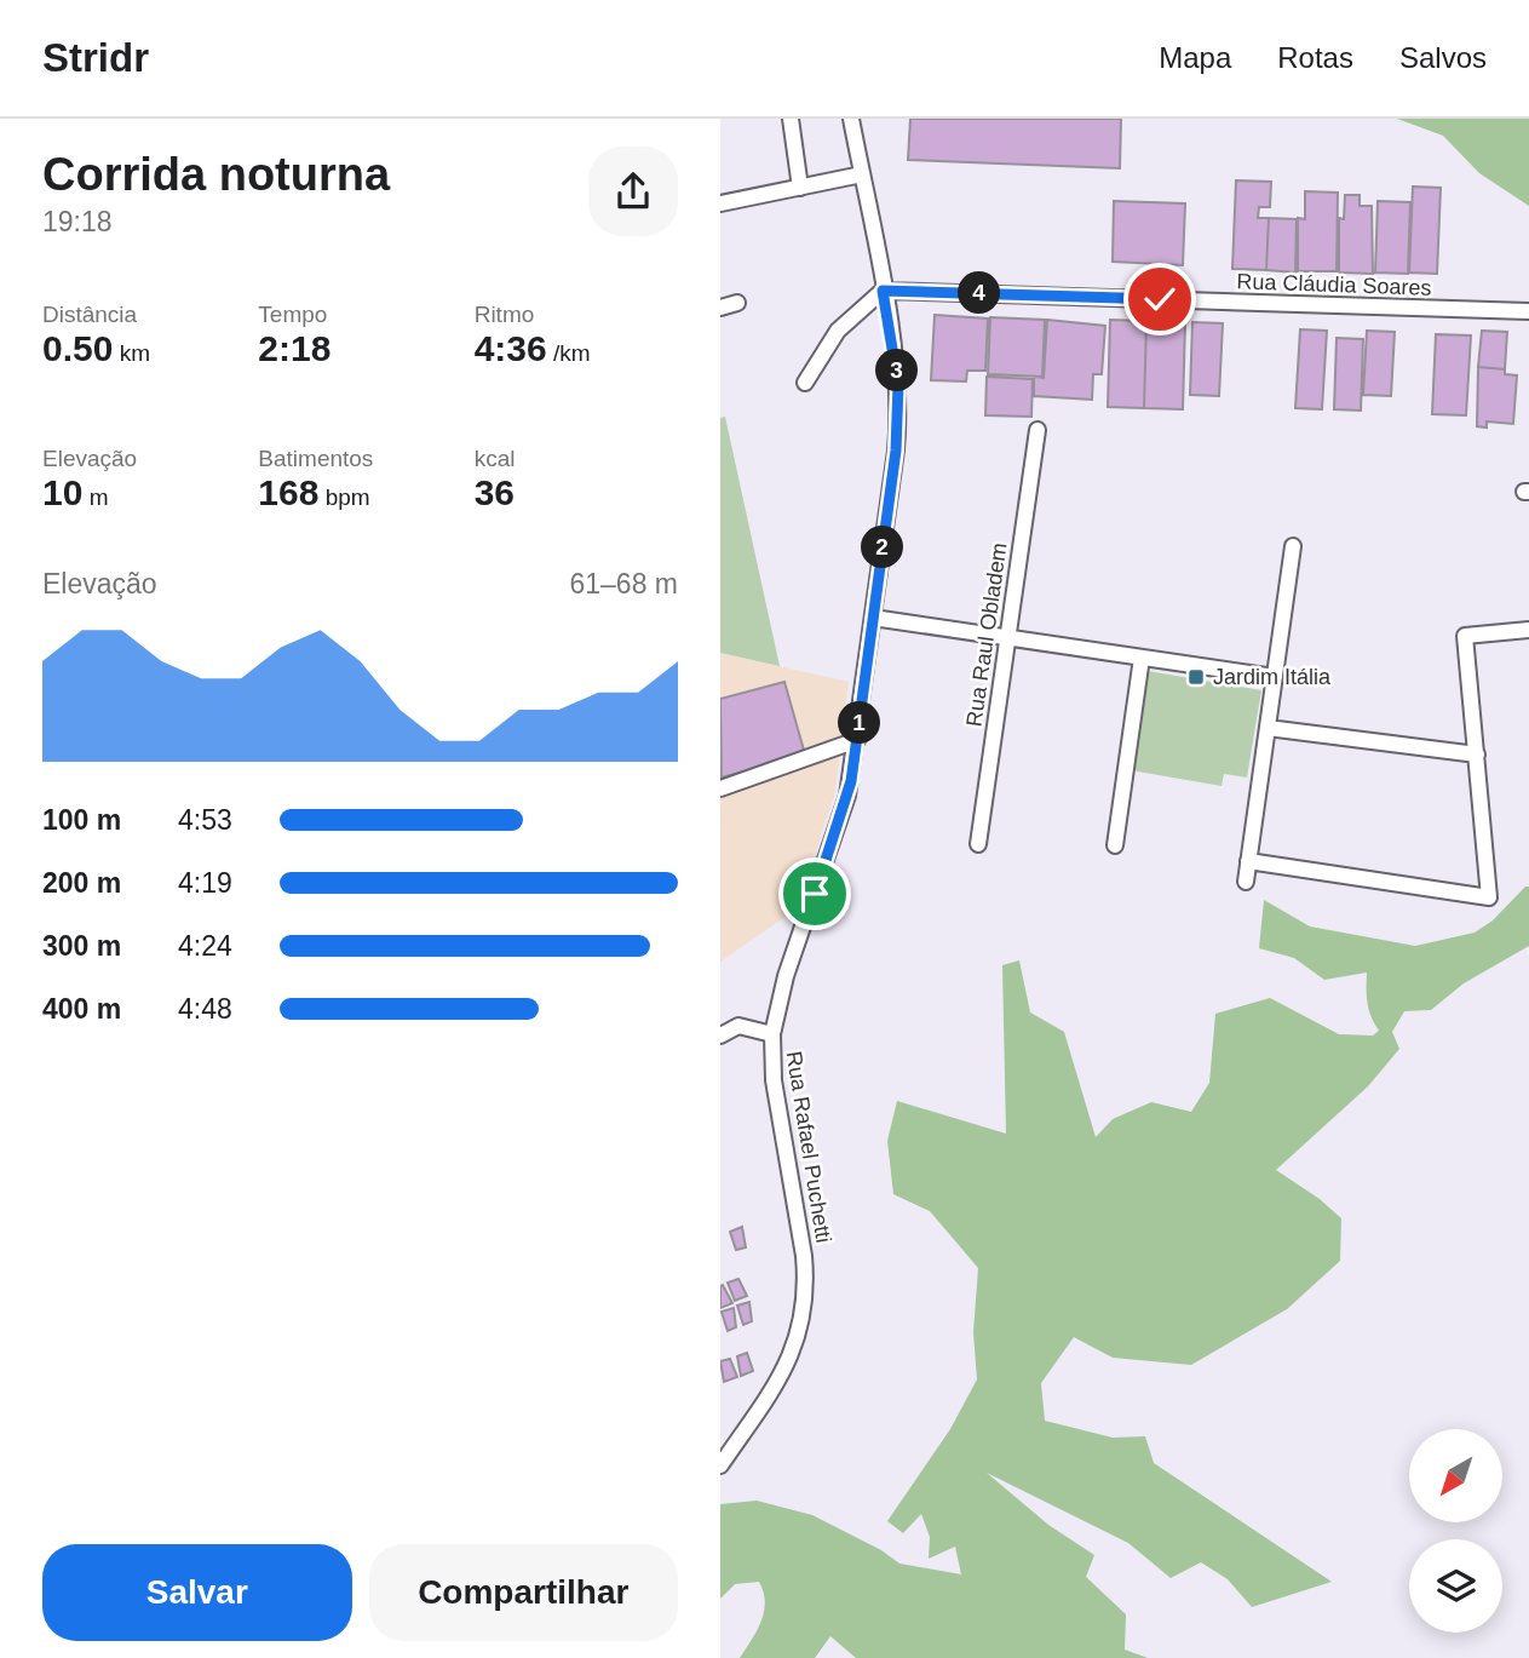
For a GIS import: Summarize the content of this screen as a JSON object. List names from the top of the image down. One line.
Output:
{"streets":{"street":["Rua Cláudia Soares","Rua Raul Obladem","Rua Rafael Puchetti"]},"crossings":[["Rua Cláudia Soares","Rua Rafael Puchetti"]],"places":{"transit":["Jardim Itália"]},"north":"bottom left","page":{"header":"Stridr","nav":["Mapa","Rotas","Salvos"],"heading":["Corrida noturna","19:18"],"stats":[["Distância","0.50 km"],["Tempo","2:18"],["Ritmo","4:36 /km"],["Elevação","10 m"],["Batimentos","168 bpm"],["kcal","36"]],"pins":["4","3","2","1"],"chart":["Elevação","61–68 m"],"list":[{"name":"100 m","note":"4:53"},{"name":"200 m","note":"4:19"},{"name":"300 m","note":"4:24"},{"name":"400 m","note":"4:48"}],"buttons":["Salvar","Compartilhar"]}}
